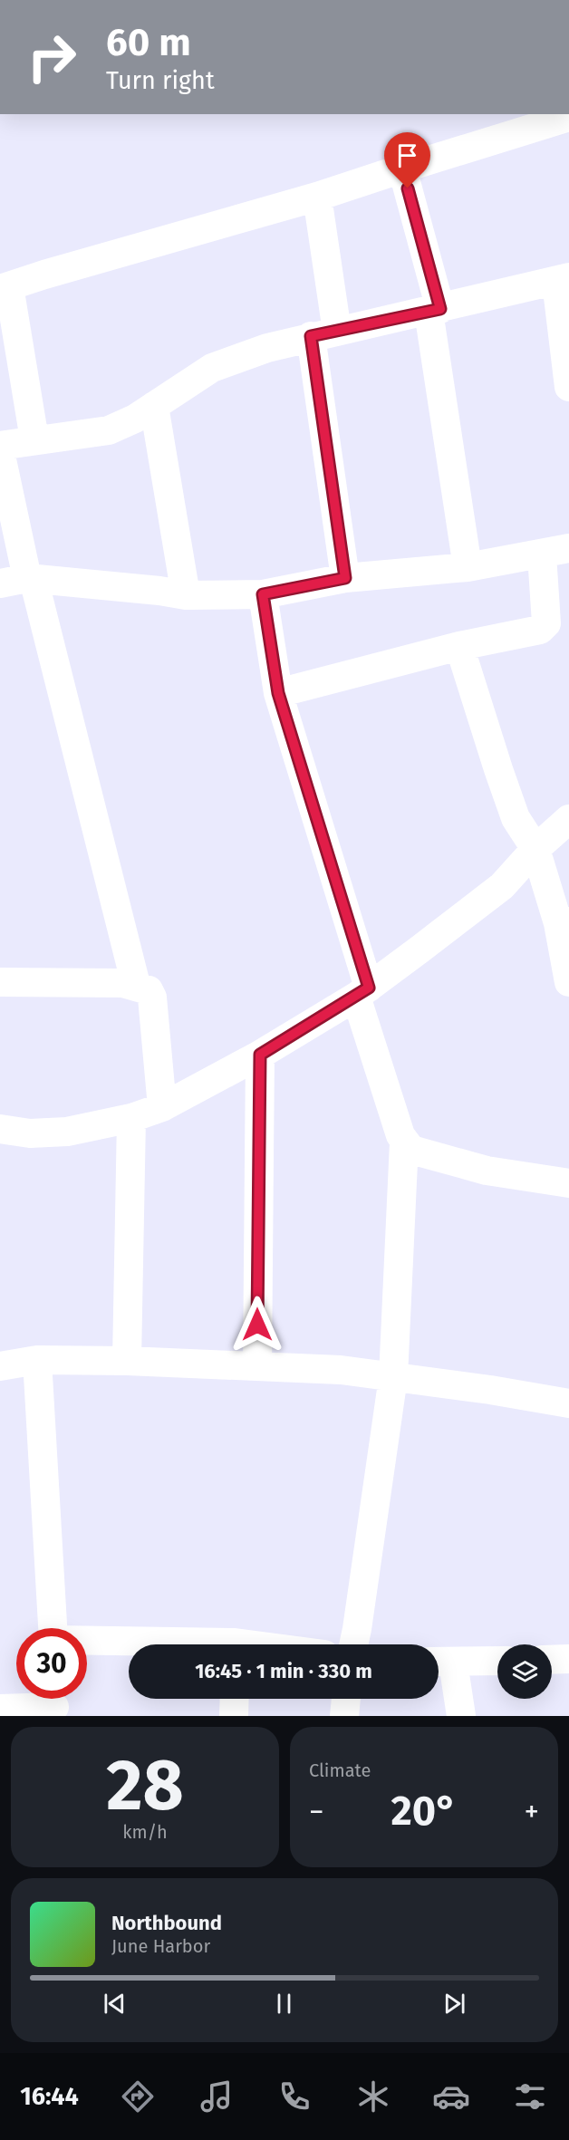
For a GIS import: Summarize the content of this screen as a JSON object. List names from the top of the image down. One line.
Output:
{"page":{"turn":["60 m","Turn right"],"limit":"30","trip":"16:45 · 1 min · 330 m","tile":[["28","km/h"],"Climate"],"heat":["−","20°","+"],"song":["Northbound","June Harbor"],"tabs":"16:44"}}
